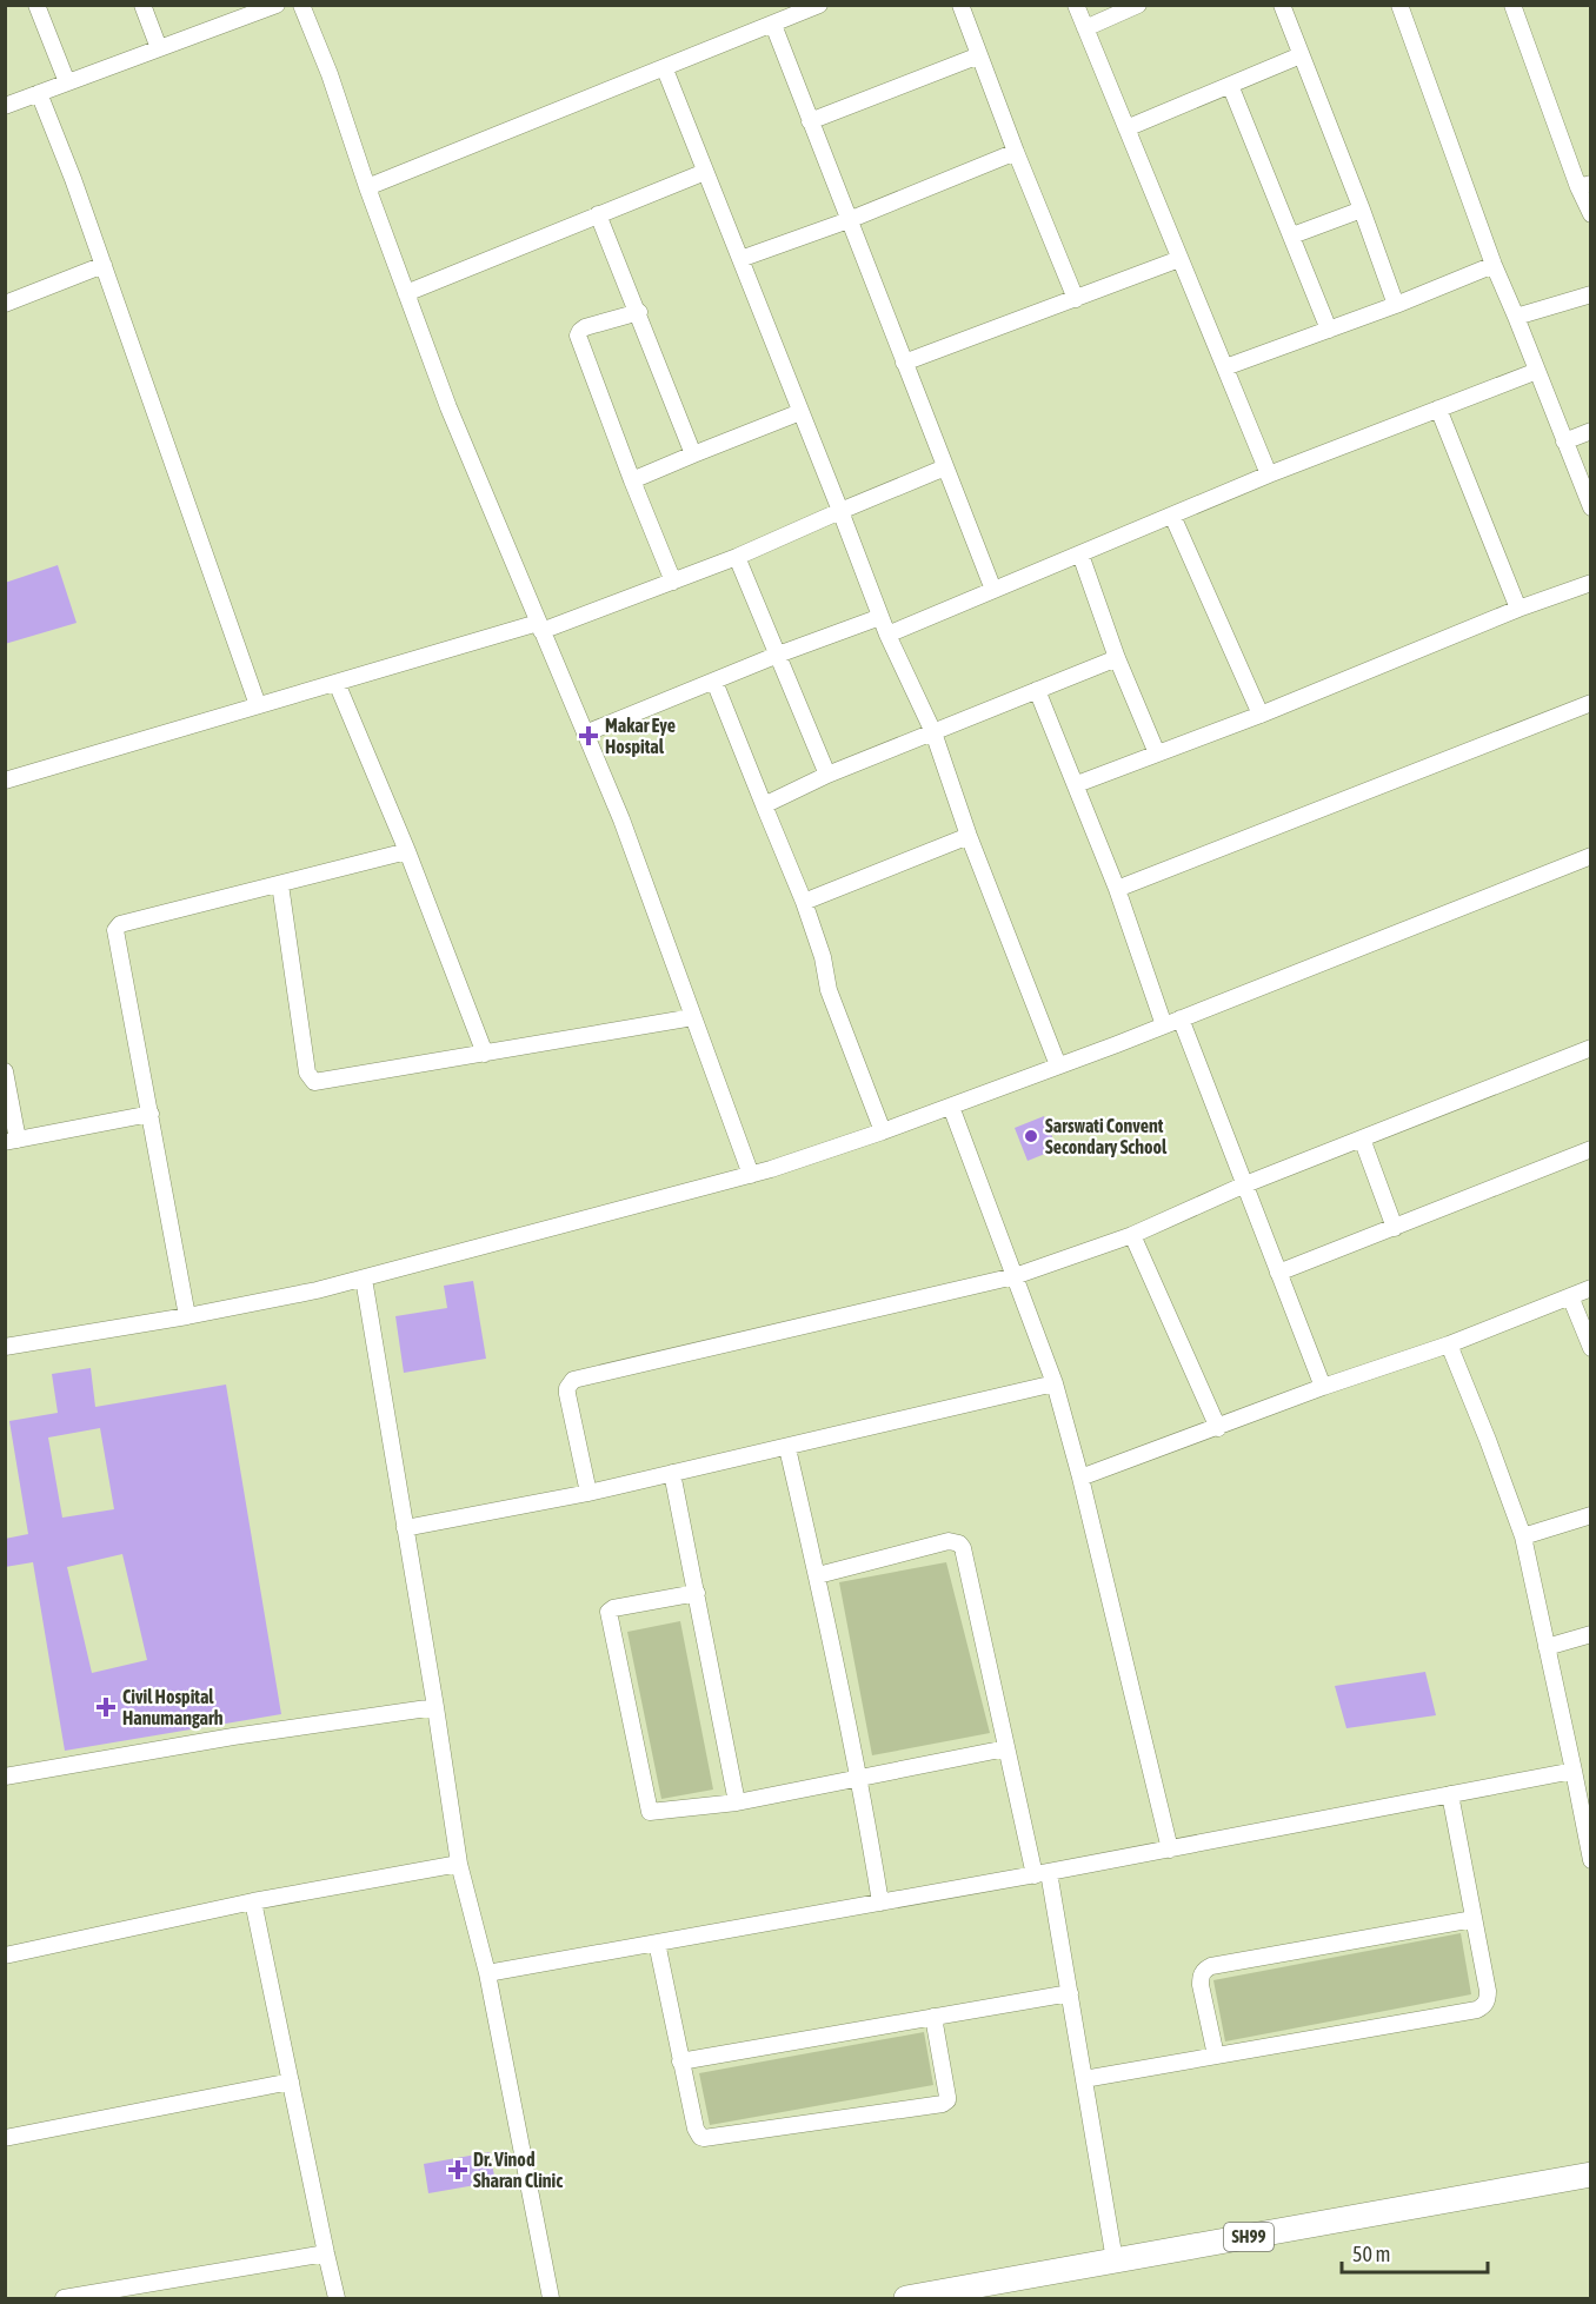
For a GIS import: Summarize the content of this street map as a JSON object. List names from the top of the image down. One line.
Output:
{"streets":{"main road":["SH99"]},"places":{"health":["Makar Eye Hospital","Civil Hospital Hanumangarh","Dr. Vinod Sharan Clinic"],"other":["Sarswati Convent Secondary School"]},"scale_bar":"50 m"}
